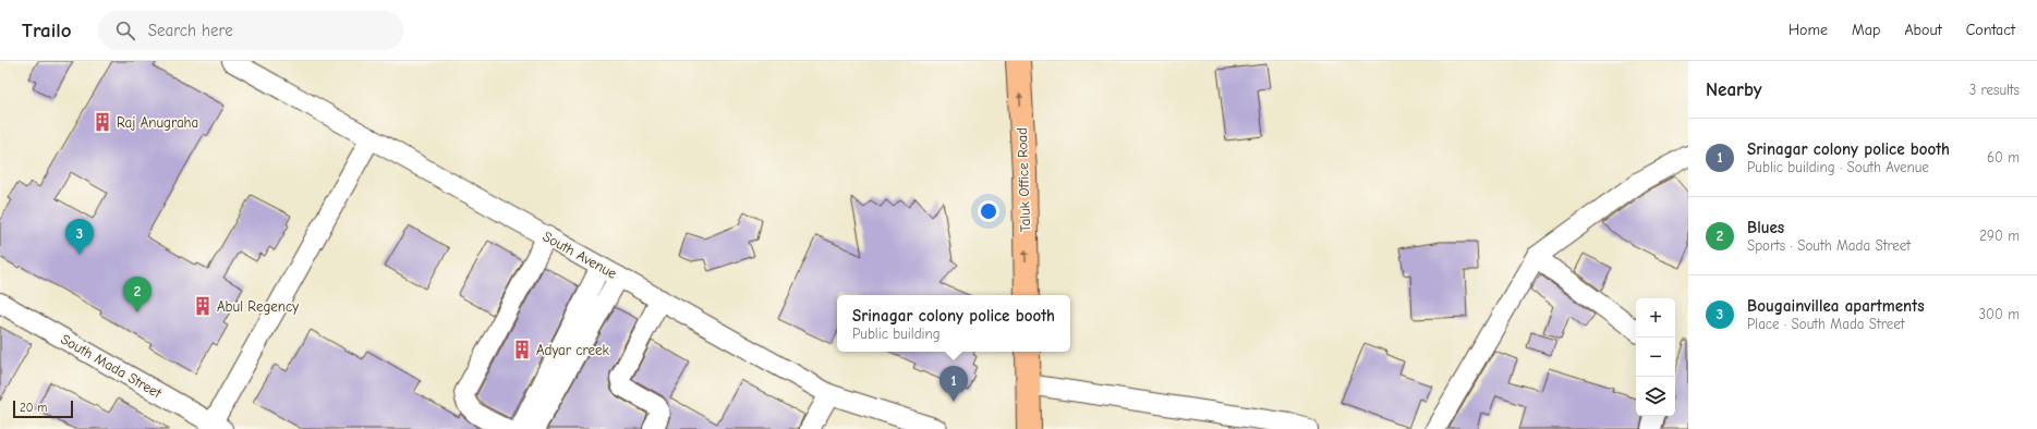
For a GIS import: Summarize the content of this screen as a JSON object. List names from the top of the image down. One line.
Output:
{"streets":{"main road":["Taluk Office Road"],"street":["South Avenue","South Mada Street"]},"one_way":["Taluk Office Road"],"places":{"building":["Raj Anugraha","Abul Regency","Adyar creek"]},"scale_bar":"20 m","page":{"header":"Trailo","search":"Search here","nav":["Home","Map","About","Contact"],"heading":["Nearby","3 results"],"list":[{"mark":"1","name":"Srinagar colony police booth","note":"Public building · South Avenue","value":"60 m"},{"mark":"2","name":"Blues","note":"Sports · South Mada Street","value":"290 m"},{"mark":"3","name":"Bougainvillea apartments","note":"Place · South Mada Street","value":"300 m"}],"pins":["3","2","1"],"popup":["Srinagar colony police booth","Public building"],"map_buttons":["+","−"],"scale":"20 m"}}
